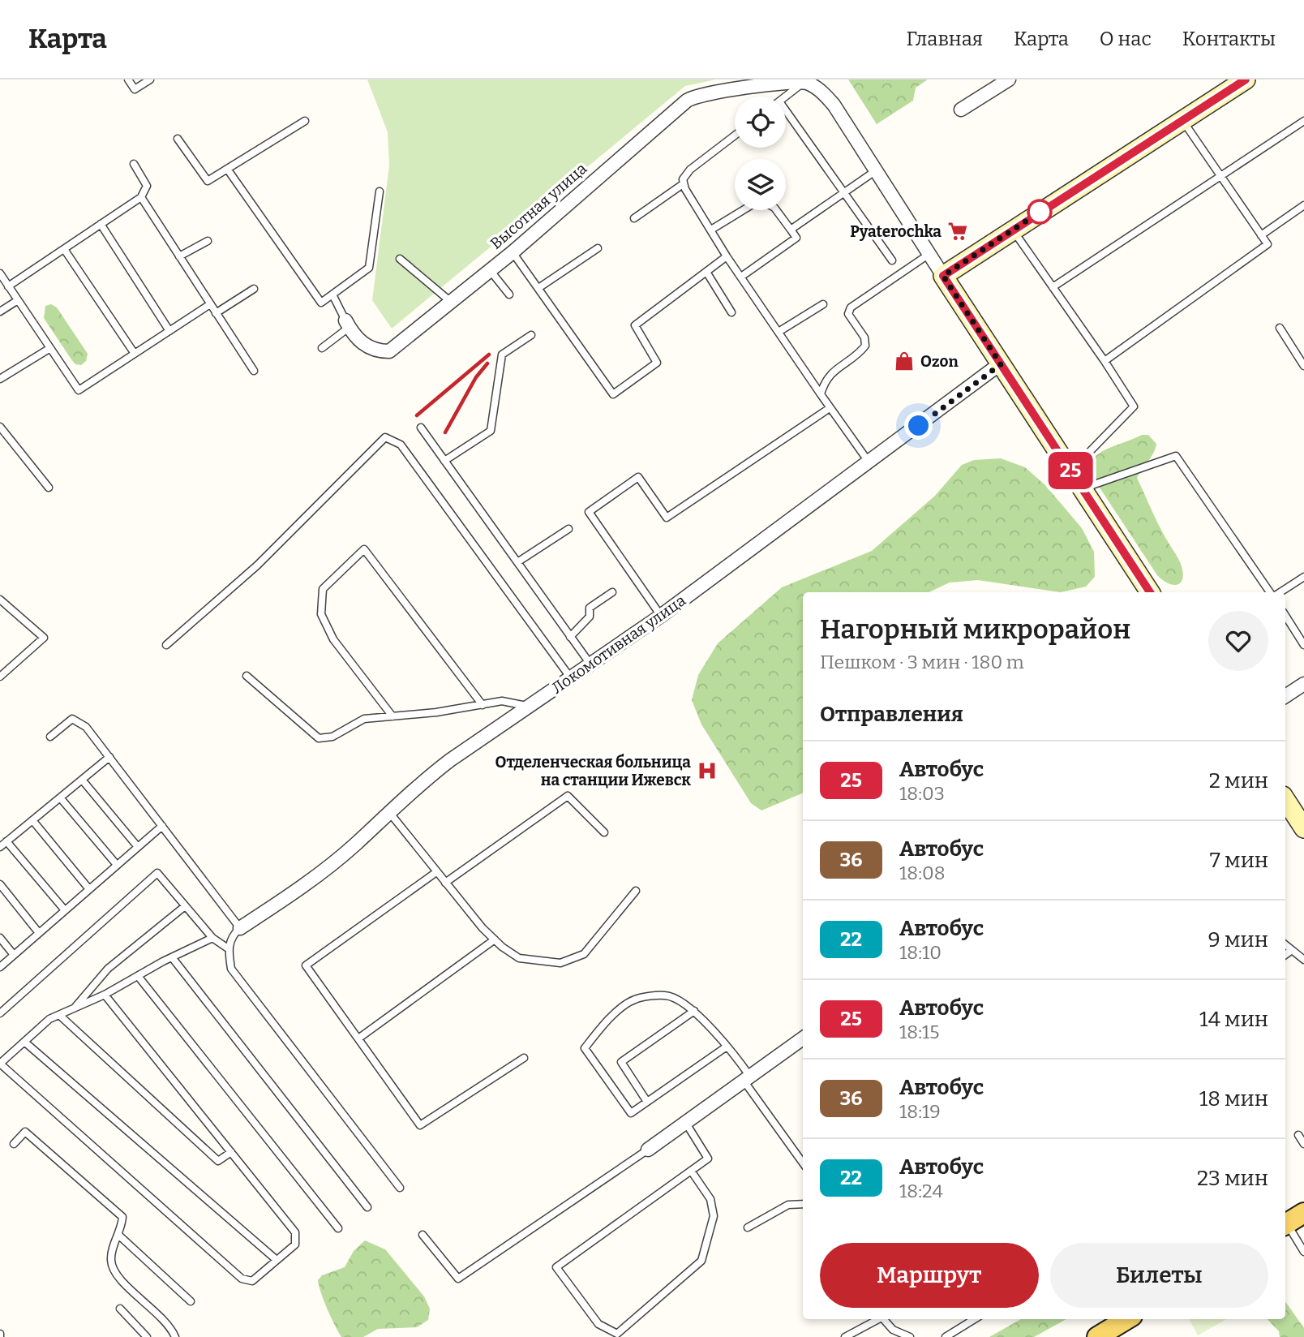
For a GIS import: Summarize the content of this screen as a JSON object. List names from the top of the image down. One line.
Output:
{"streets":{"street":["Высотная улица","Локомотивная улица"]},"places":{"supermarket":["Pyaterochka"],"shop":["Ozon"],"hospital":["Отделенческая больница на станции Ижевск"]},"lines":["bus line 25"],"page":{"header":"Карта","nav":["Главная","Карта","О нас","Контакты"],"on_map":"25","heading":[["Нагорный микрорайон","Пешком · 3 мин · 180 m"],"Отправления"],"list":[{"mark":"25","name":"Автобус","note":"18:03","value":"2 мин"},{"mark":"36","name":"Автобус","note":"18:08","value":"7 мин"},{"mark":"22","name":"Автобус","note":"18:10","value":"9 мин"},{"mark":"25","name":"Автобус","note":"18:15","value":"14 мин"},{"mark":"36","name":"Автобус","note":"18:19","value":"18 мин"},{"mark":"22","name":"Автобус","note":"18:24","value":"23 мин"}],"buttons":["Маршрут","Билеты"]}}
